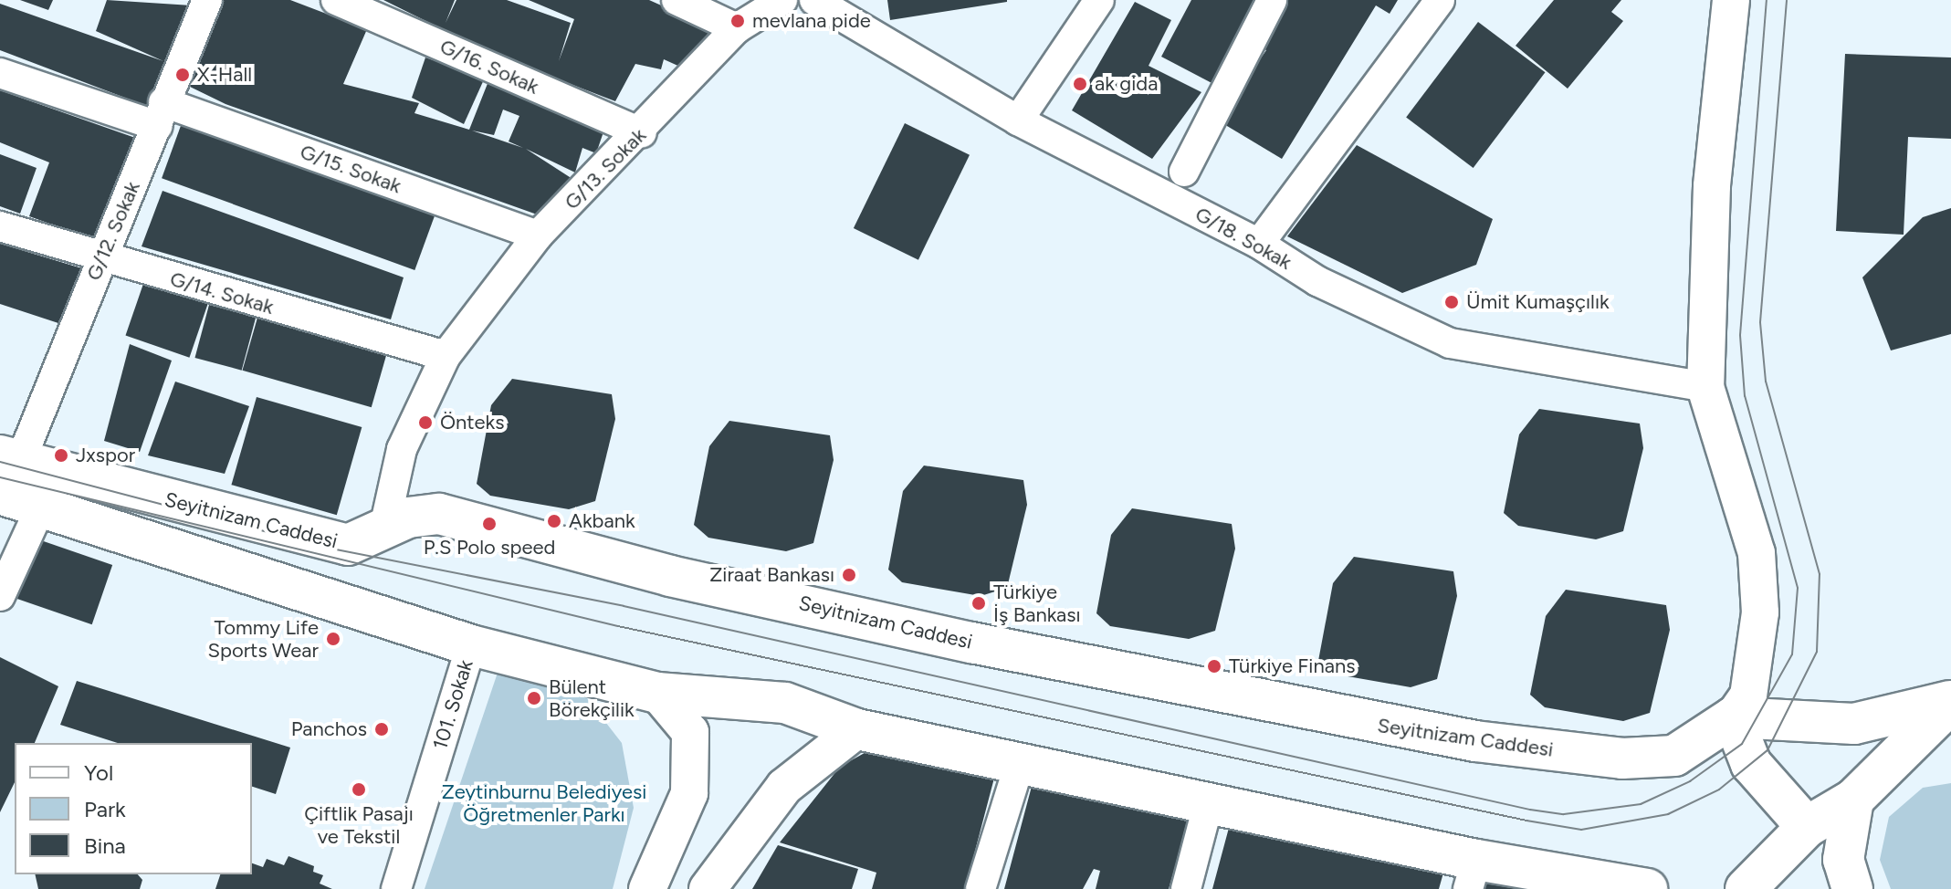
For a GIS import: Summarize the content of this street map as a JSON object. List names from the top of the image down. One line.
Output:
{"streets":{"main road":["Seyitnizam Caddesi"],"street":["G/16. Sokak","G/15. Sokak","G/13. Sokak","G/12. Sokak","G/18. Sokak","G/14. Sokak","101. Sokak"]},"crossings":[["G/16. Sokak","G/13. Sokak"],["G/15. Sokak","G/13. Sokak"],["G/15. Sokak","G/12. Sokak"],["G/13. Sokak","G/14. Sokak"],["G/13. Sokak","Seyitnizam Caddesi"],["G/12. Sokak","G/14. Sokak"],["G/12. Sokak","Seyitnizam Caddesi"]],"parks":["Zeytinburnu Belediyesi Öğretmenler Parkı"],"places":["mevlana pide","X-Hall","ak gida","Ümit Kumaşçılık","Önteks","Jxspor","Akbank","P.S Polo speed","Ziraat Bankası","Türkiye İş Bankası","Tommy Life Sports Wear","Türkiye Finans","Bülent Börekçilik","Panchos","Çiftlik Pasajı ve Tekstil"],"legend":["Yol","Park","Bina"]}
